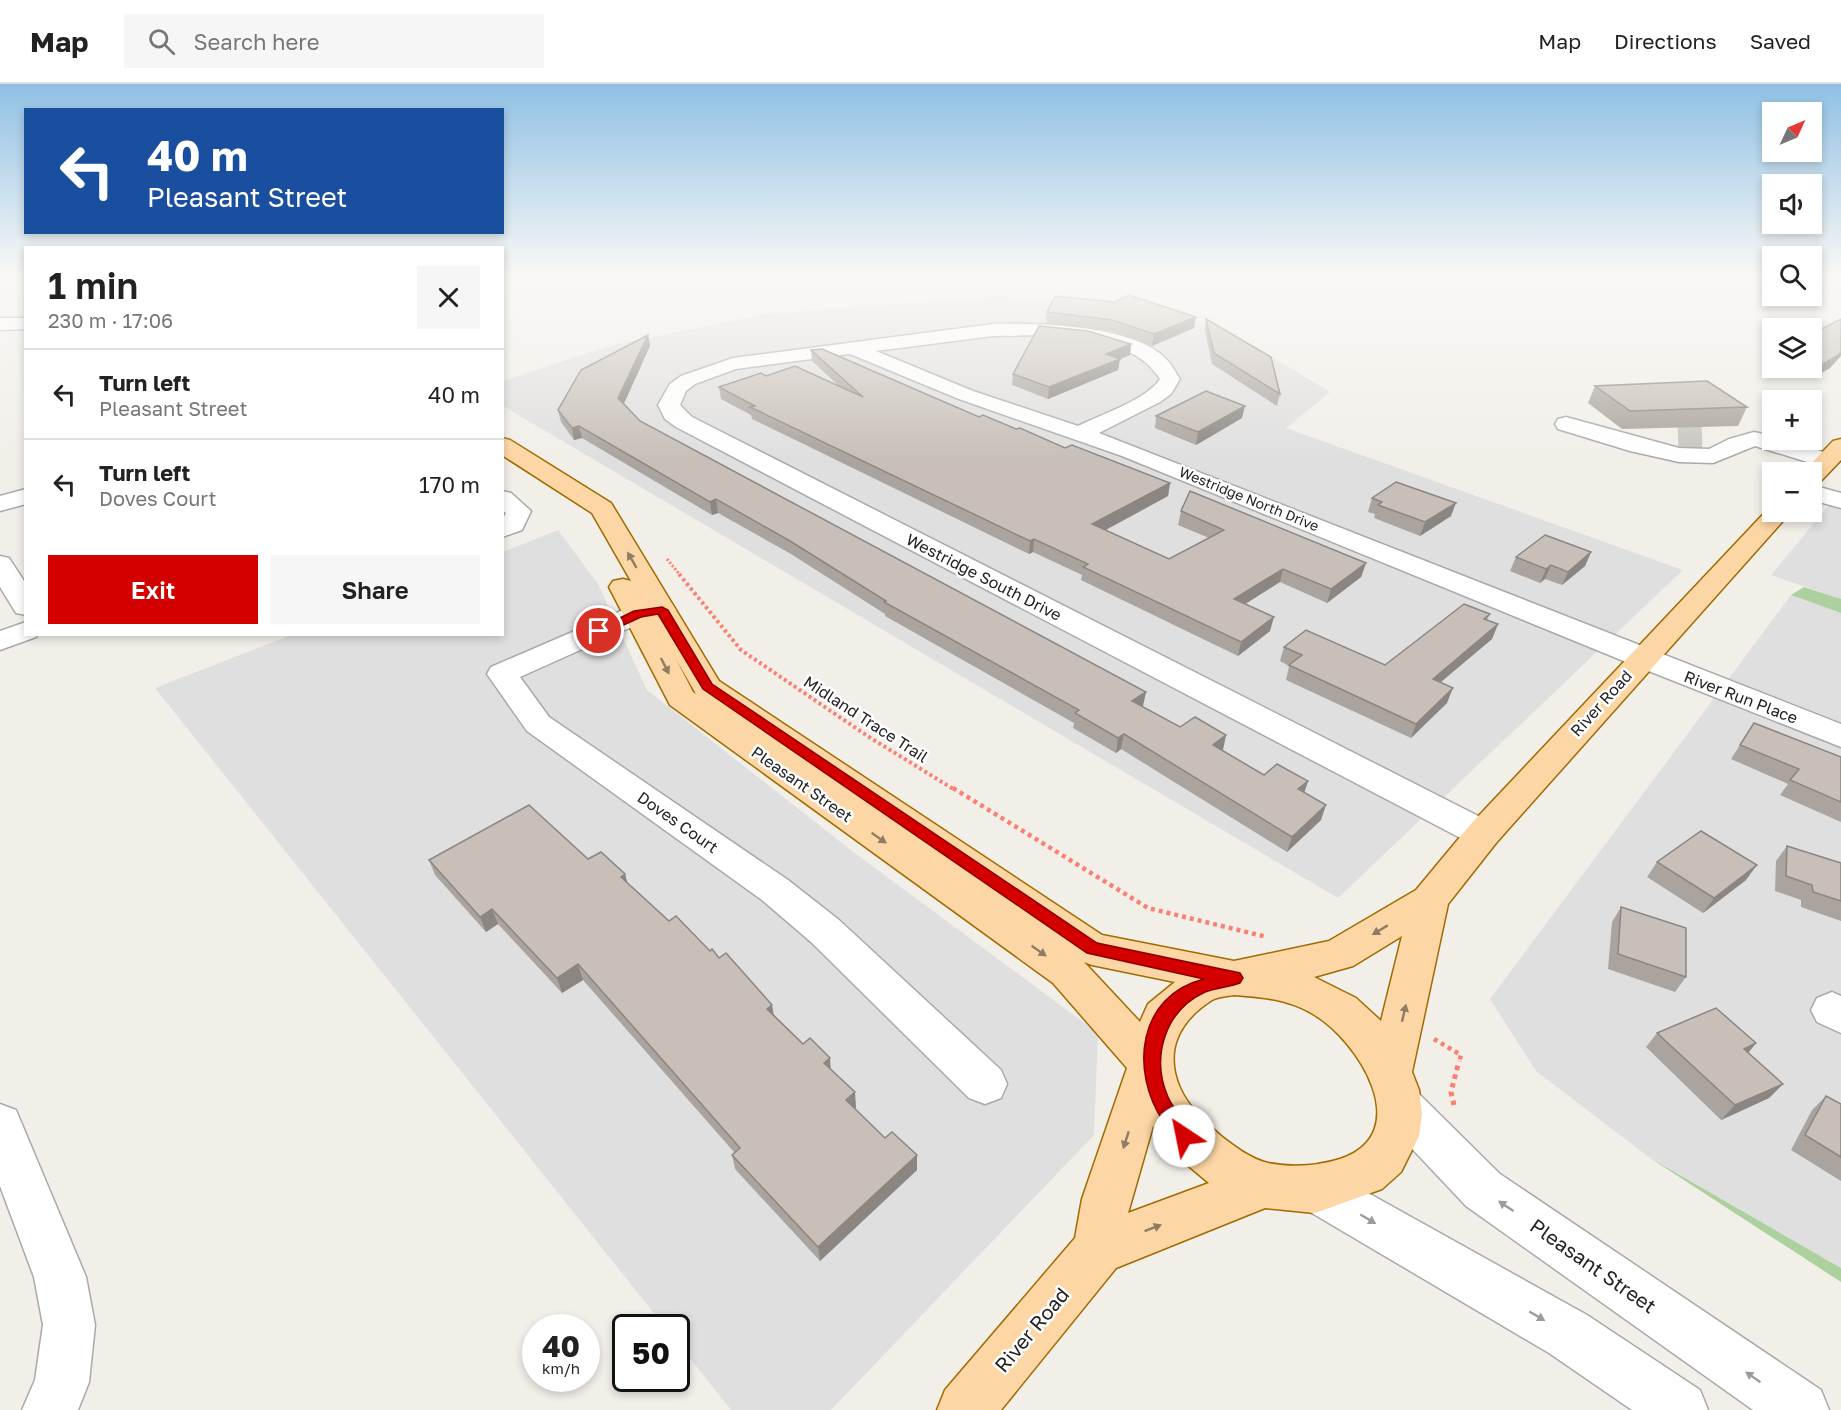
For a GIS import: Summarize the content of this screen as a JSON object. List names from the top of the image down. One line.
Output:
{"streets":{"main road":["River Road","Pleasant Street"],"street":["Westridge North Drive","Westridge South Drive","River Run Place","Doves Court"],"path":["Midland Trace Trail"]},"crossings":[["Westridge North Drive","Westridge South Drive"],["Westridge North Drive","River Run Place"],["Westridge North Drive","River Road"],["Westridge South Drive","River Road"],["River Run Place","River Road"],["River Road","Midland Trace Trail"],["River Road","Pleasant Street"],["Pleasant Street","Doves Court"]],"north":"top right","page":{"header":"Map","search":"Search here","nav":["Map","Directions","Saved"],"map_buttons":["+","−"],"turn":["40 m","Pleasant Street"],"heading":["1 min","230 m · 17:06"],"list":[{"name":"Turn left","note":"Pleasant Street","value":"40 m"},{"name":"Turn left","note":"Doves Court","value":"170 m"}],"buttons":["Exit","Share"],"speed":"40 km/h","limit":"50"}}
